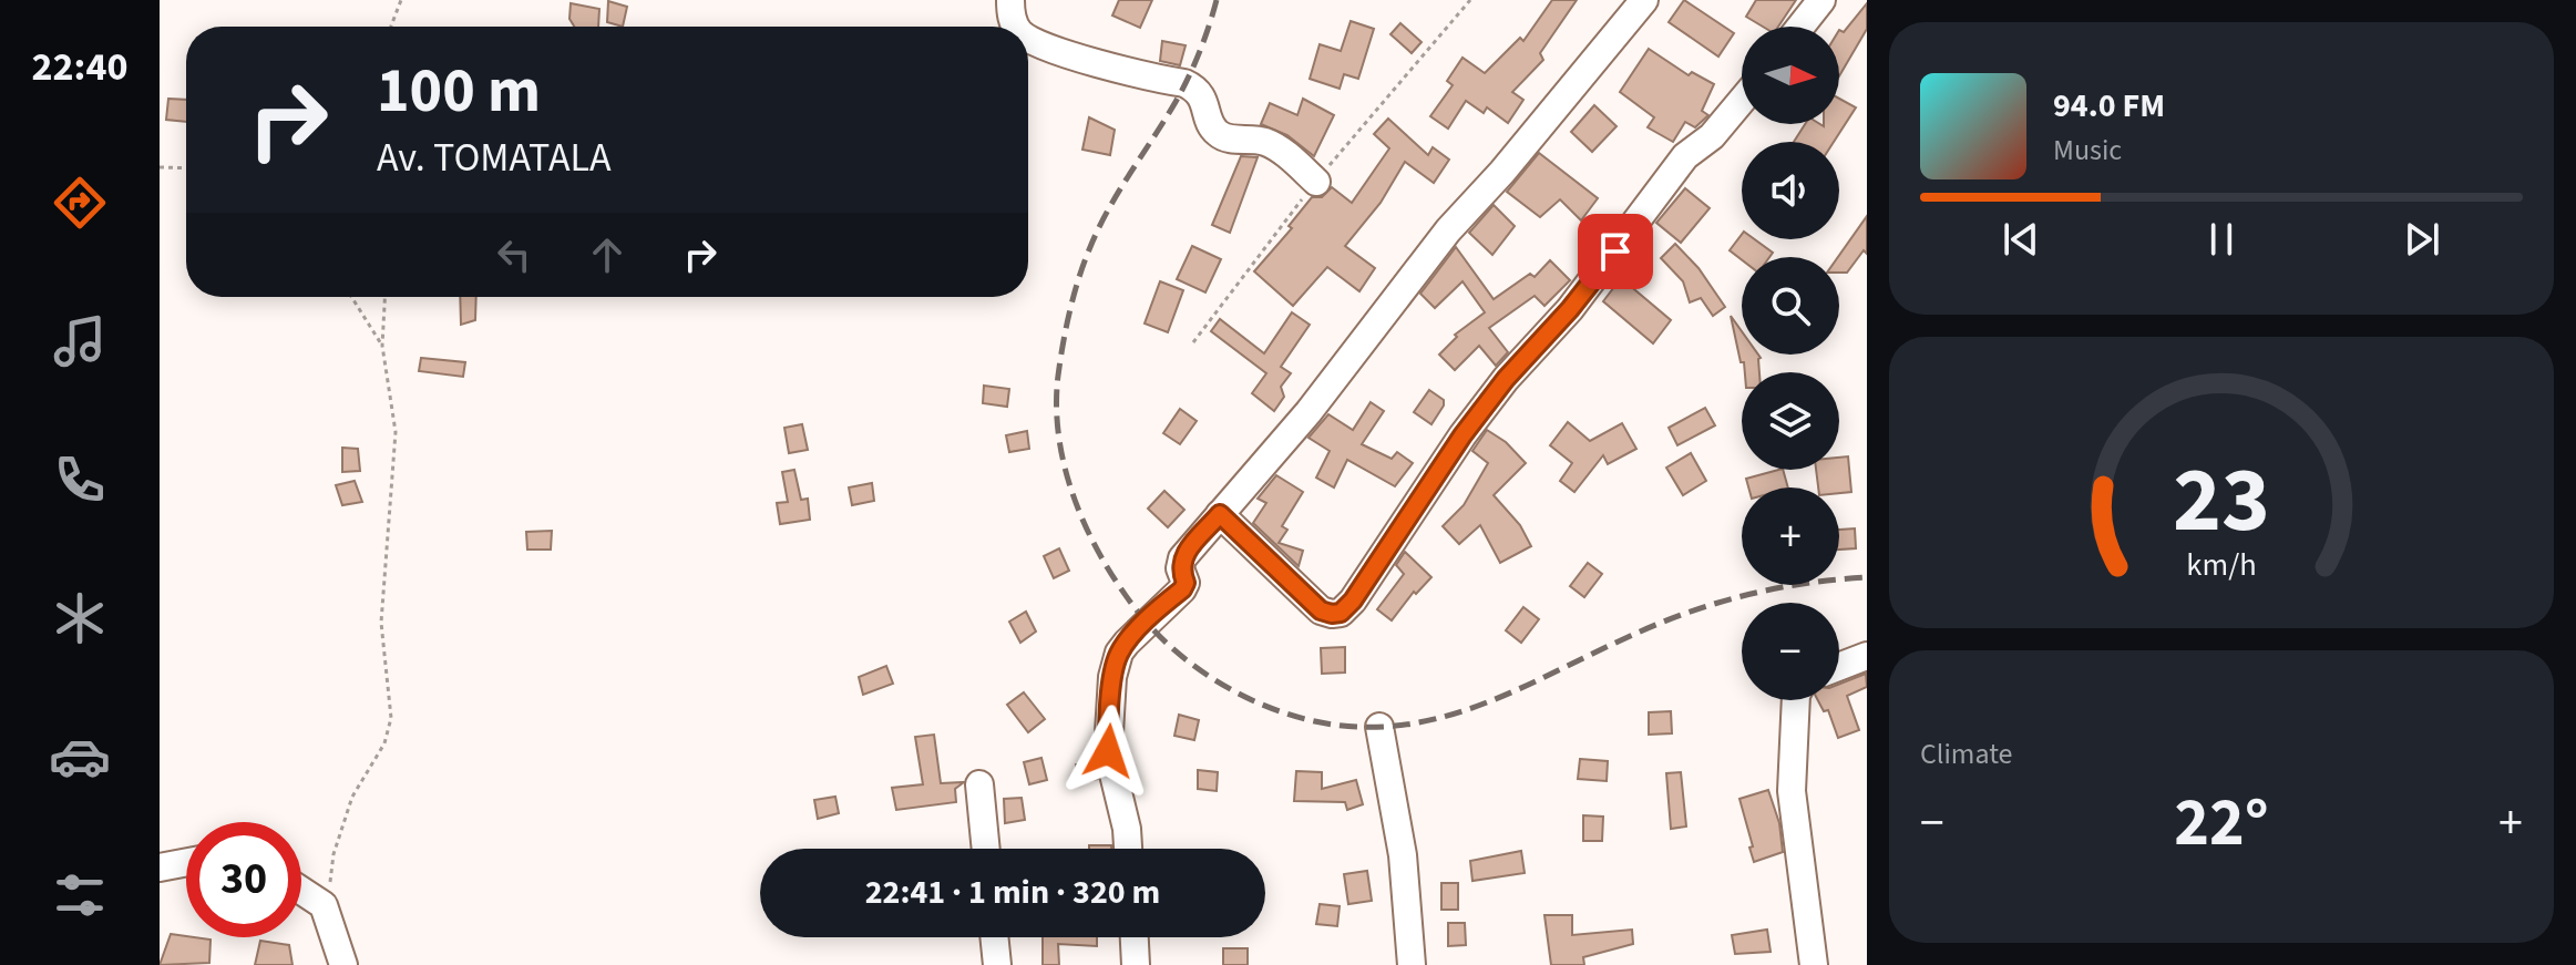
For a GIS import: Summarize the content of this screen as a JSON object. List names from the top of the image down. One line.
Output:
{"north":"right","page":{"tabs":"22:40","map_buttons":["+","−"],"turn":["100 m","Av. TOMATALA"],"song":["94.0 FM","Music"],"tile":"Climate","heat":["−","22°","+"],"limit":"30","trip":"22:41 · 1 min · 320 m","gauge":["23","km/h"]}}
